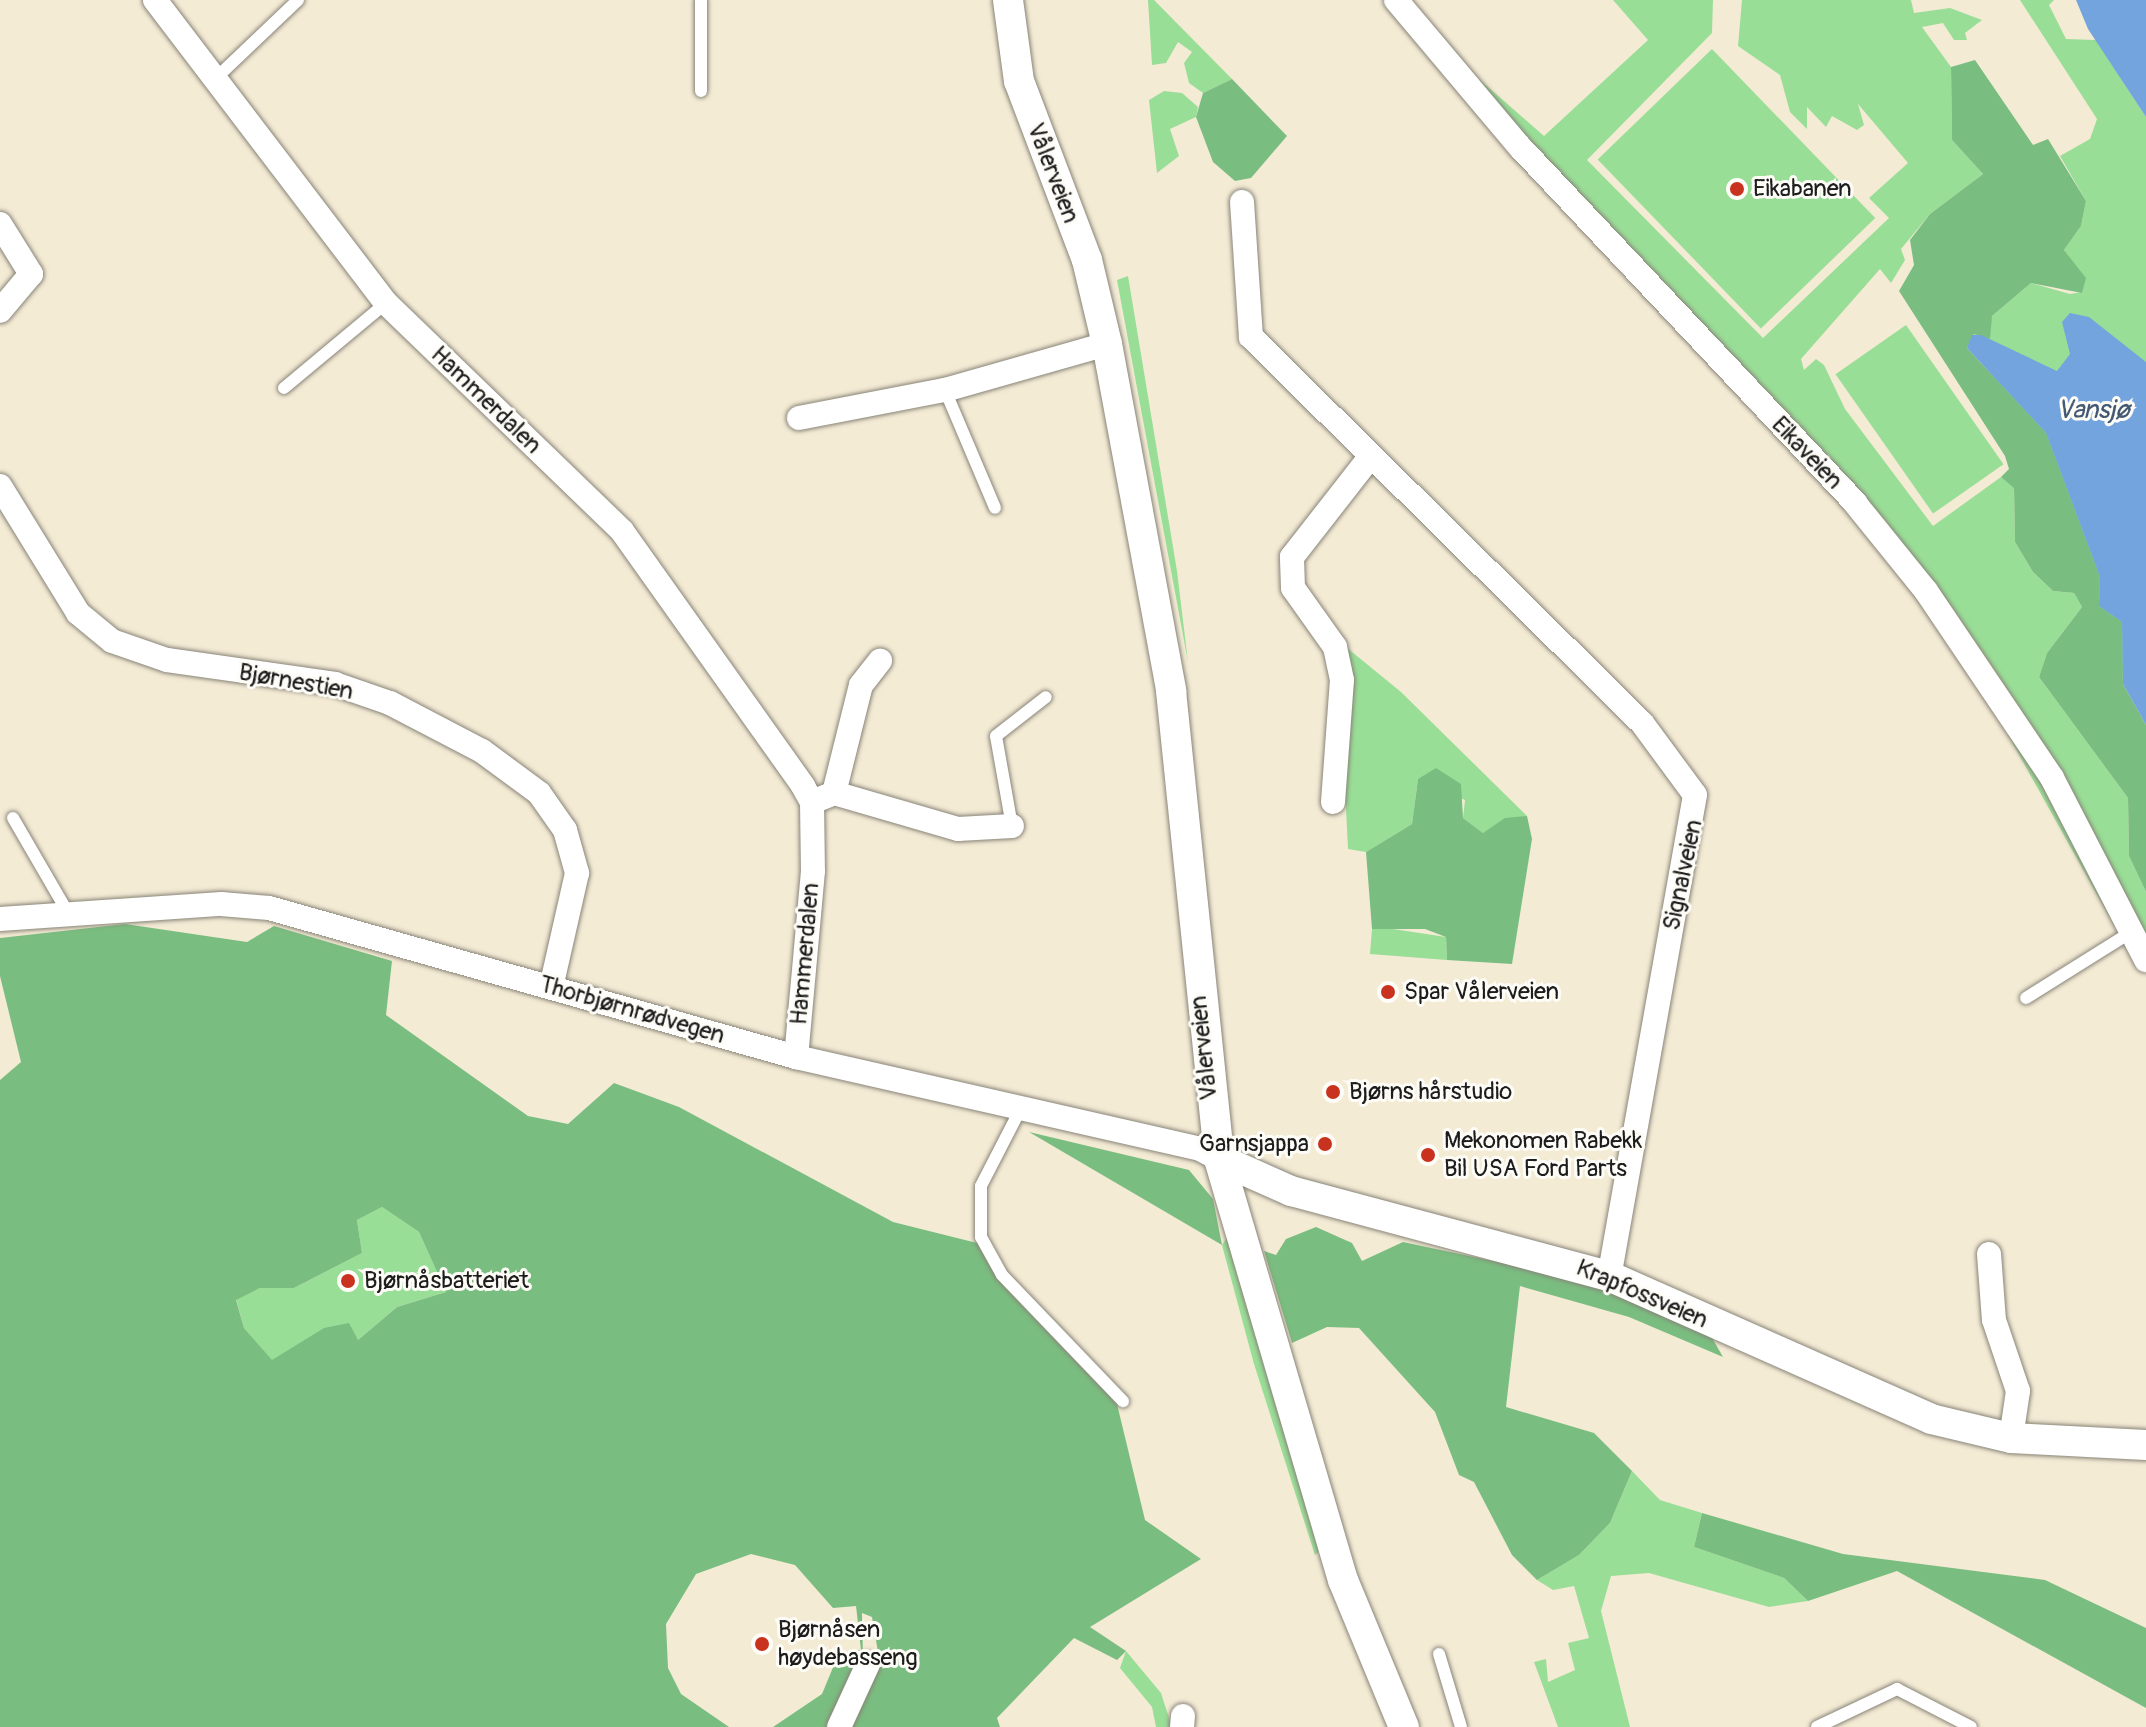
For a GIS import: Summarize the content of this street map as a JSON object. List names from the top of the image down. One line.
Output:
{"streets":{"street":["Vålerveien","Hammerdalen","Eikaveien","Bjørnestien","Signalveien","Thorbjørnrødvegen","Krapfossveien"]},"crossings":[["Vålerveien","Thorbjørnrødvegen"],["Vålerveien","Krapfossveien"],["Hammerdalen","Thorbjørnrødvegen"],["Bjørnestien","Thorbjørnrødvegen"],["Signalveien","Krapfossveien"],["Thorbjørnrødvegen","Krapfossveien"]],"water":["Vansjø"],"places":["Eikabanen","Spar Vålerveien","Bjørns hårstudio","Garnsjappa","Mekonomen Rabekk Bil USA Ford Parts","Bjørnåsbatteriet","Bjørnåsen høydebasseng"]}
